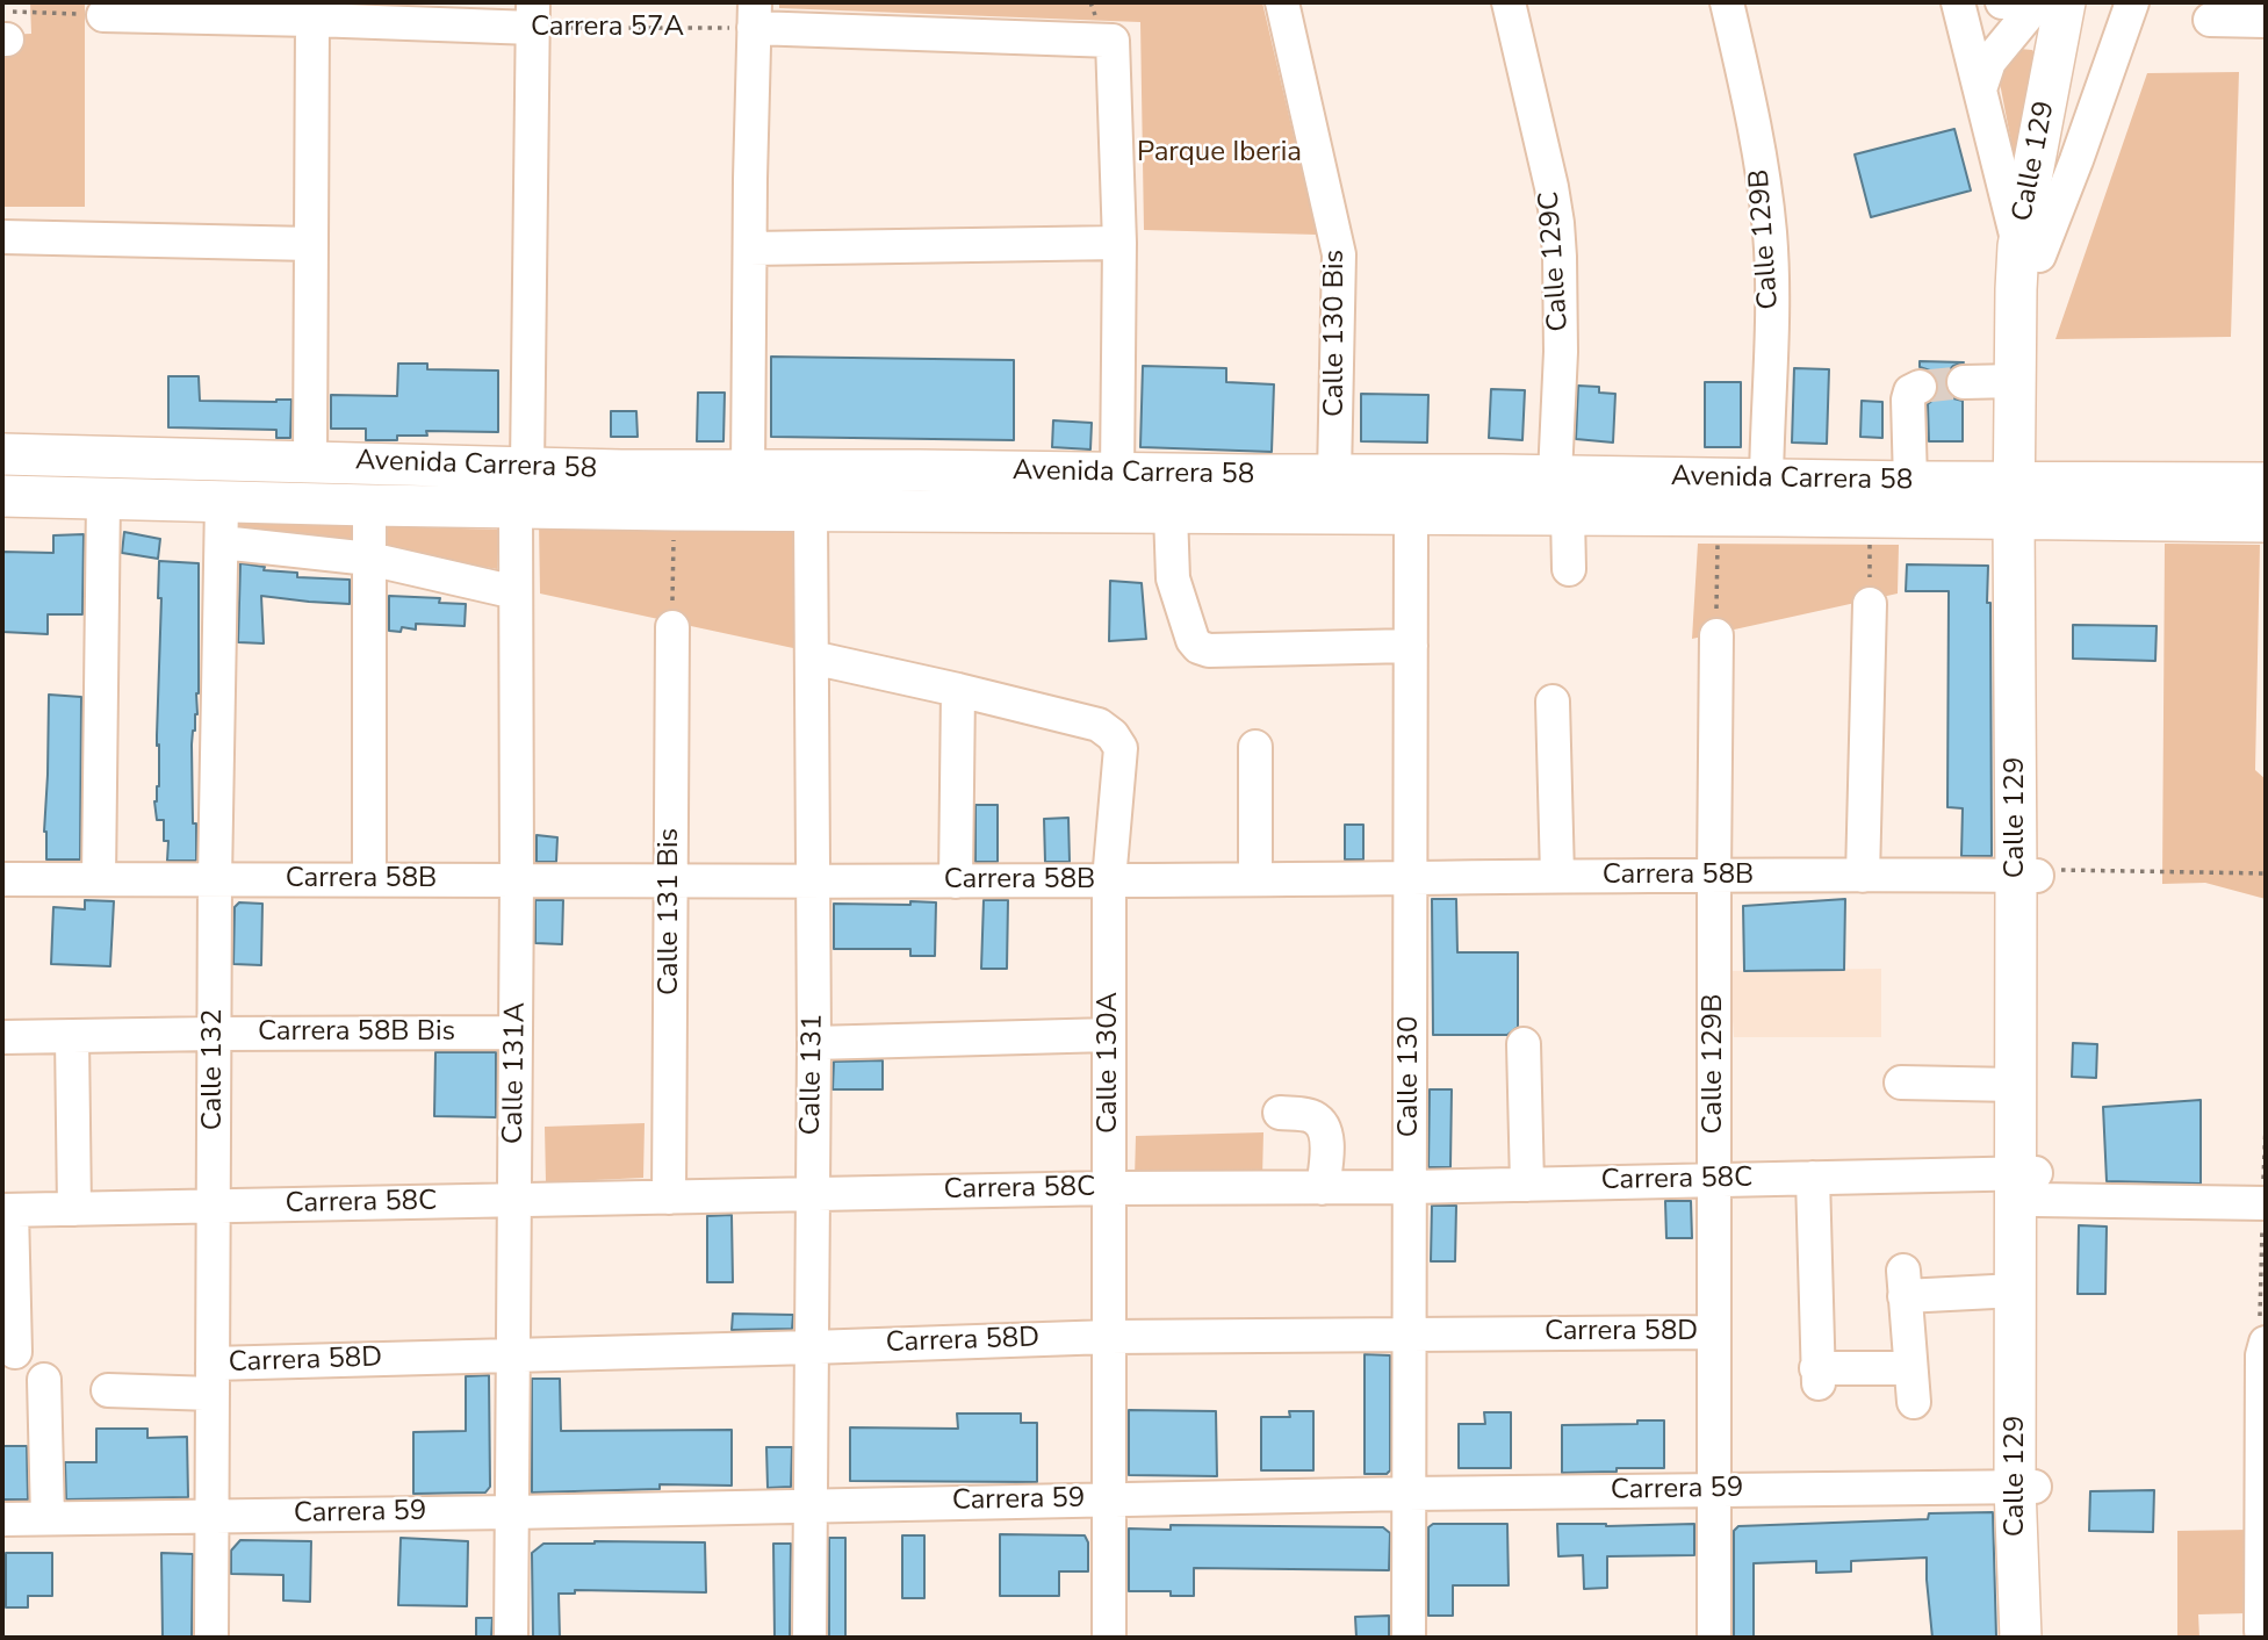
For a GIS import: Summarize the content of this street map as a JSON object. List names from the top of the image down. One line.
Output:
{"streets":{"main road":["Calle 129","Avenida Carrera 58"],"street":["Carrera 57A","Calle 129B","Calle 129C","Calle 130 Bis","Carrera 58B","Calle 131 Bis","Carrera 58B Bis","Calle 130A","Calle 132","Calle 131A","Calle 131","Calle 130","Carrera 58C","Carrera 58D","Carrera 59"]},"crossings":[["Calle 129","Avenida Carrera 58"],["Calle 129","Carrera 58B"],["Calle 129","Carrera 58C"],["Calle 129","Carrera 59"],["Calle 129B","Avenida Carrera 58"],["Calle 129B","Carrera 58B"],["Calle 129B","Carrera 58C"],["Calle 129B","Carrera 58D"],["Calle 129B","Carrera 59"],["Calle 129C","Avenida Carrera 58"],["Calle 130 Bis","Avenida Carrera 58"],["Avenida Carrera 58","Calle 132"],["Avenida Carrera 58","Calle 131A"],["Avenida Carrera 58","Calle 131"],["Avenida Carrera 58","Calle 130"],["Carrera 58B","Calle 131 Bis"],["Carrera 58B","Calle 130A"],["Carrera 58B","Calle 132"],["Carrera 58B","Calle 131A"],["Carrera 58B","Calle 131"],["Carrera 58B","Calle 130"],["Calle 131 Bis","Carrera 58C"],["Carrera 58B Bis","Calle 132"],["Carrera 58B Bis","Calle 131A"],["Calle 130A","Carrera 58C"],["Calle 130A","Carrera 58D"],["Calle 130A","Carrera 59"],["Calle 132","Carrera 58C"],["Calle 132","Carrera 58D"],["Calle 132","Carrera 59"],["Calle 131A","Carrera 58C"],["Calle 131A","Carrera 58D"],["Calle 131A","Carrera 59"],["Calle 131","Carrera 58C"],["Calle 131","Carrera 58D"],["Calle 131","Carrera 59"],["Calle 130","Carrera 58C"],["Calle 130","Carrera 58D"],["Calle 130","Carrera 59"]],"parks":["Parque Iberia"]}
